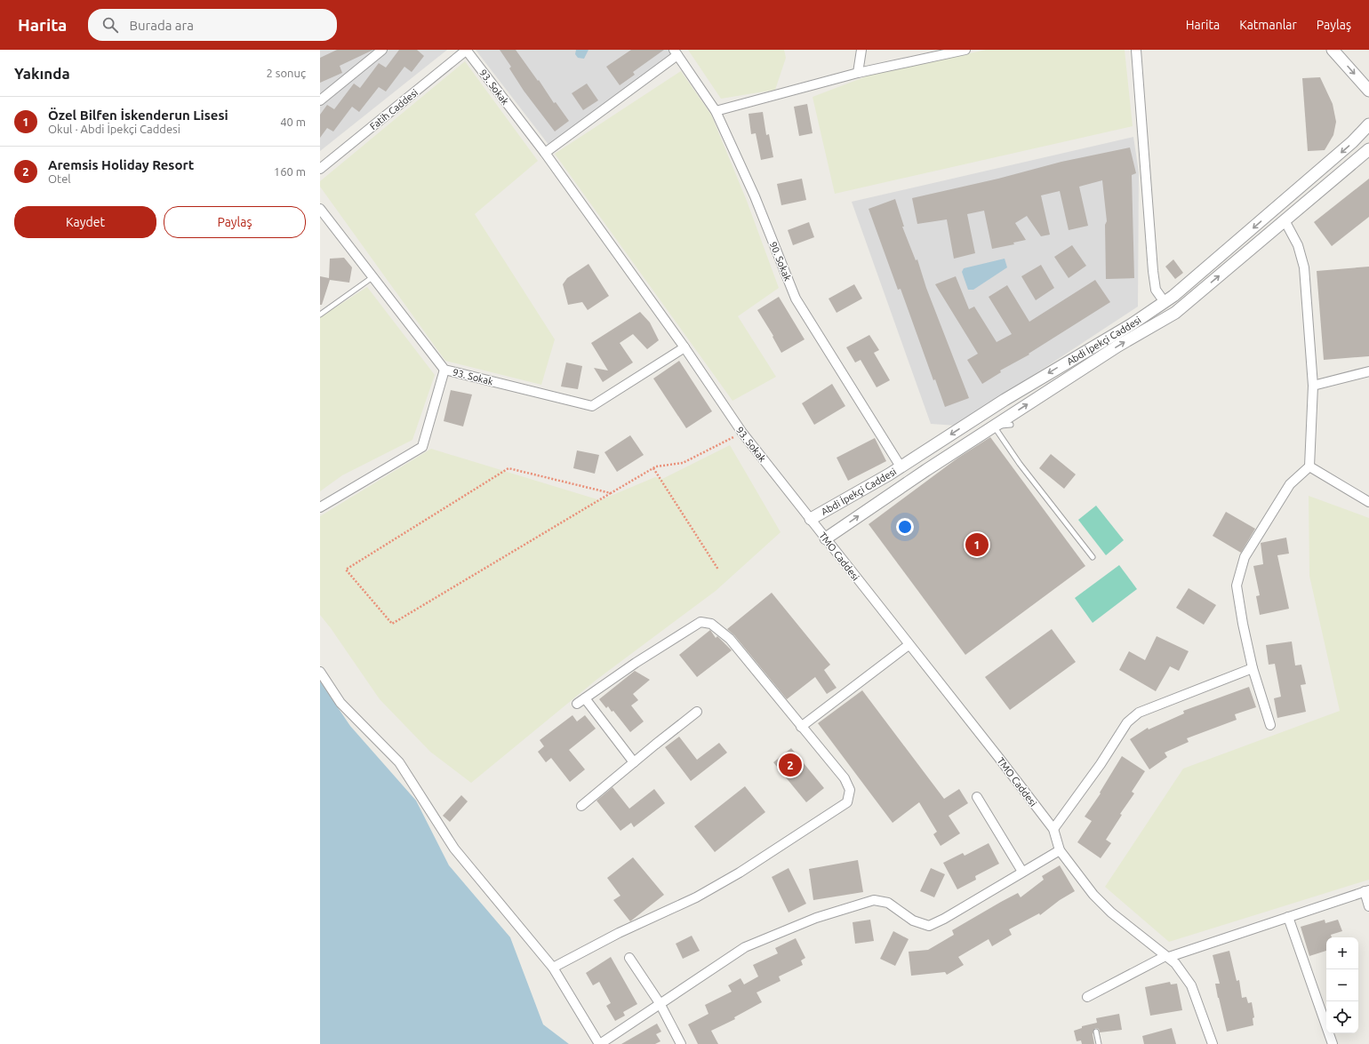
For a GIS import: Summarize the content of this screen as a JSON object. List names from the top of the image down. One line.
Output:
{"streets":{"street":["93. Sokak","Fatih Caddesi","90. Sokak","Abdi İpekçi Caddesi","TMO Caddesi"]},"crossings":[["93. Sokak","Fatih Caddesi"],["93. Sokak","Abdi İpekçi Caddesi"],["93. Sokak","TMO Caddesi"],["90. Sokak","Abdi İpekçi Caddesi"],["Abdi İpekçi Caddesi","TMO Caddesi"]],"page":{"header":"Harita","search":"Burada ara","nav":["Harita","Katmanlar","Paylaş"],"heading":["Yakında","2 sonuç"],"list":[{"mark":"1","name":"Özel Bilfen İskenderun Lisesi","note":"Okul · Abdi İpekçi Caddesi","value":"40 m"},{"mark":"2","name":"Aremsis Holiday Resort","note":"Otel","value":"160 m"}],"buttons":["Kaydet","Paylaş"],"pins":["1","2"],"map_buttons":["+","−"]}}
